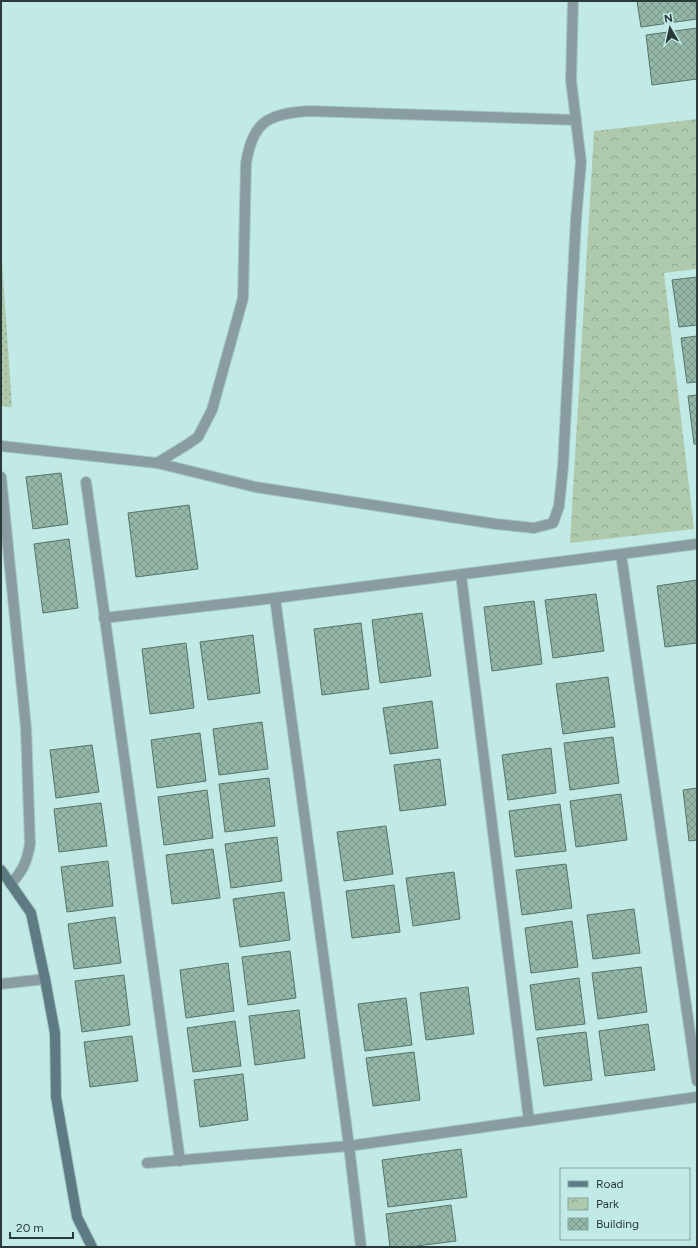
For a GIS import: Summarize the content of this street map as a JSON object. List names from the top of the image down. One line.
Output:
{"legend":["Road","Park","Building"],"scale_bar":"20 m","north":"top"}
